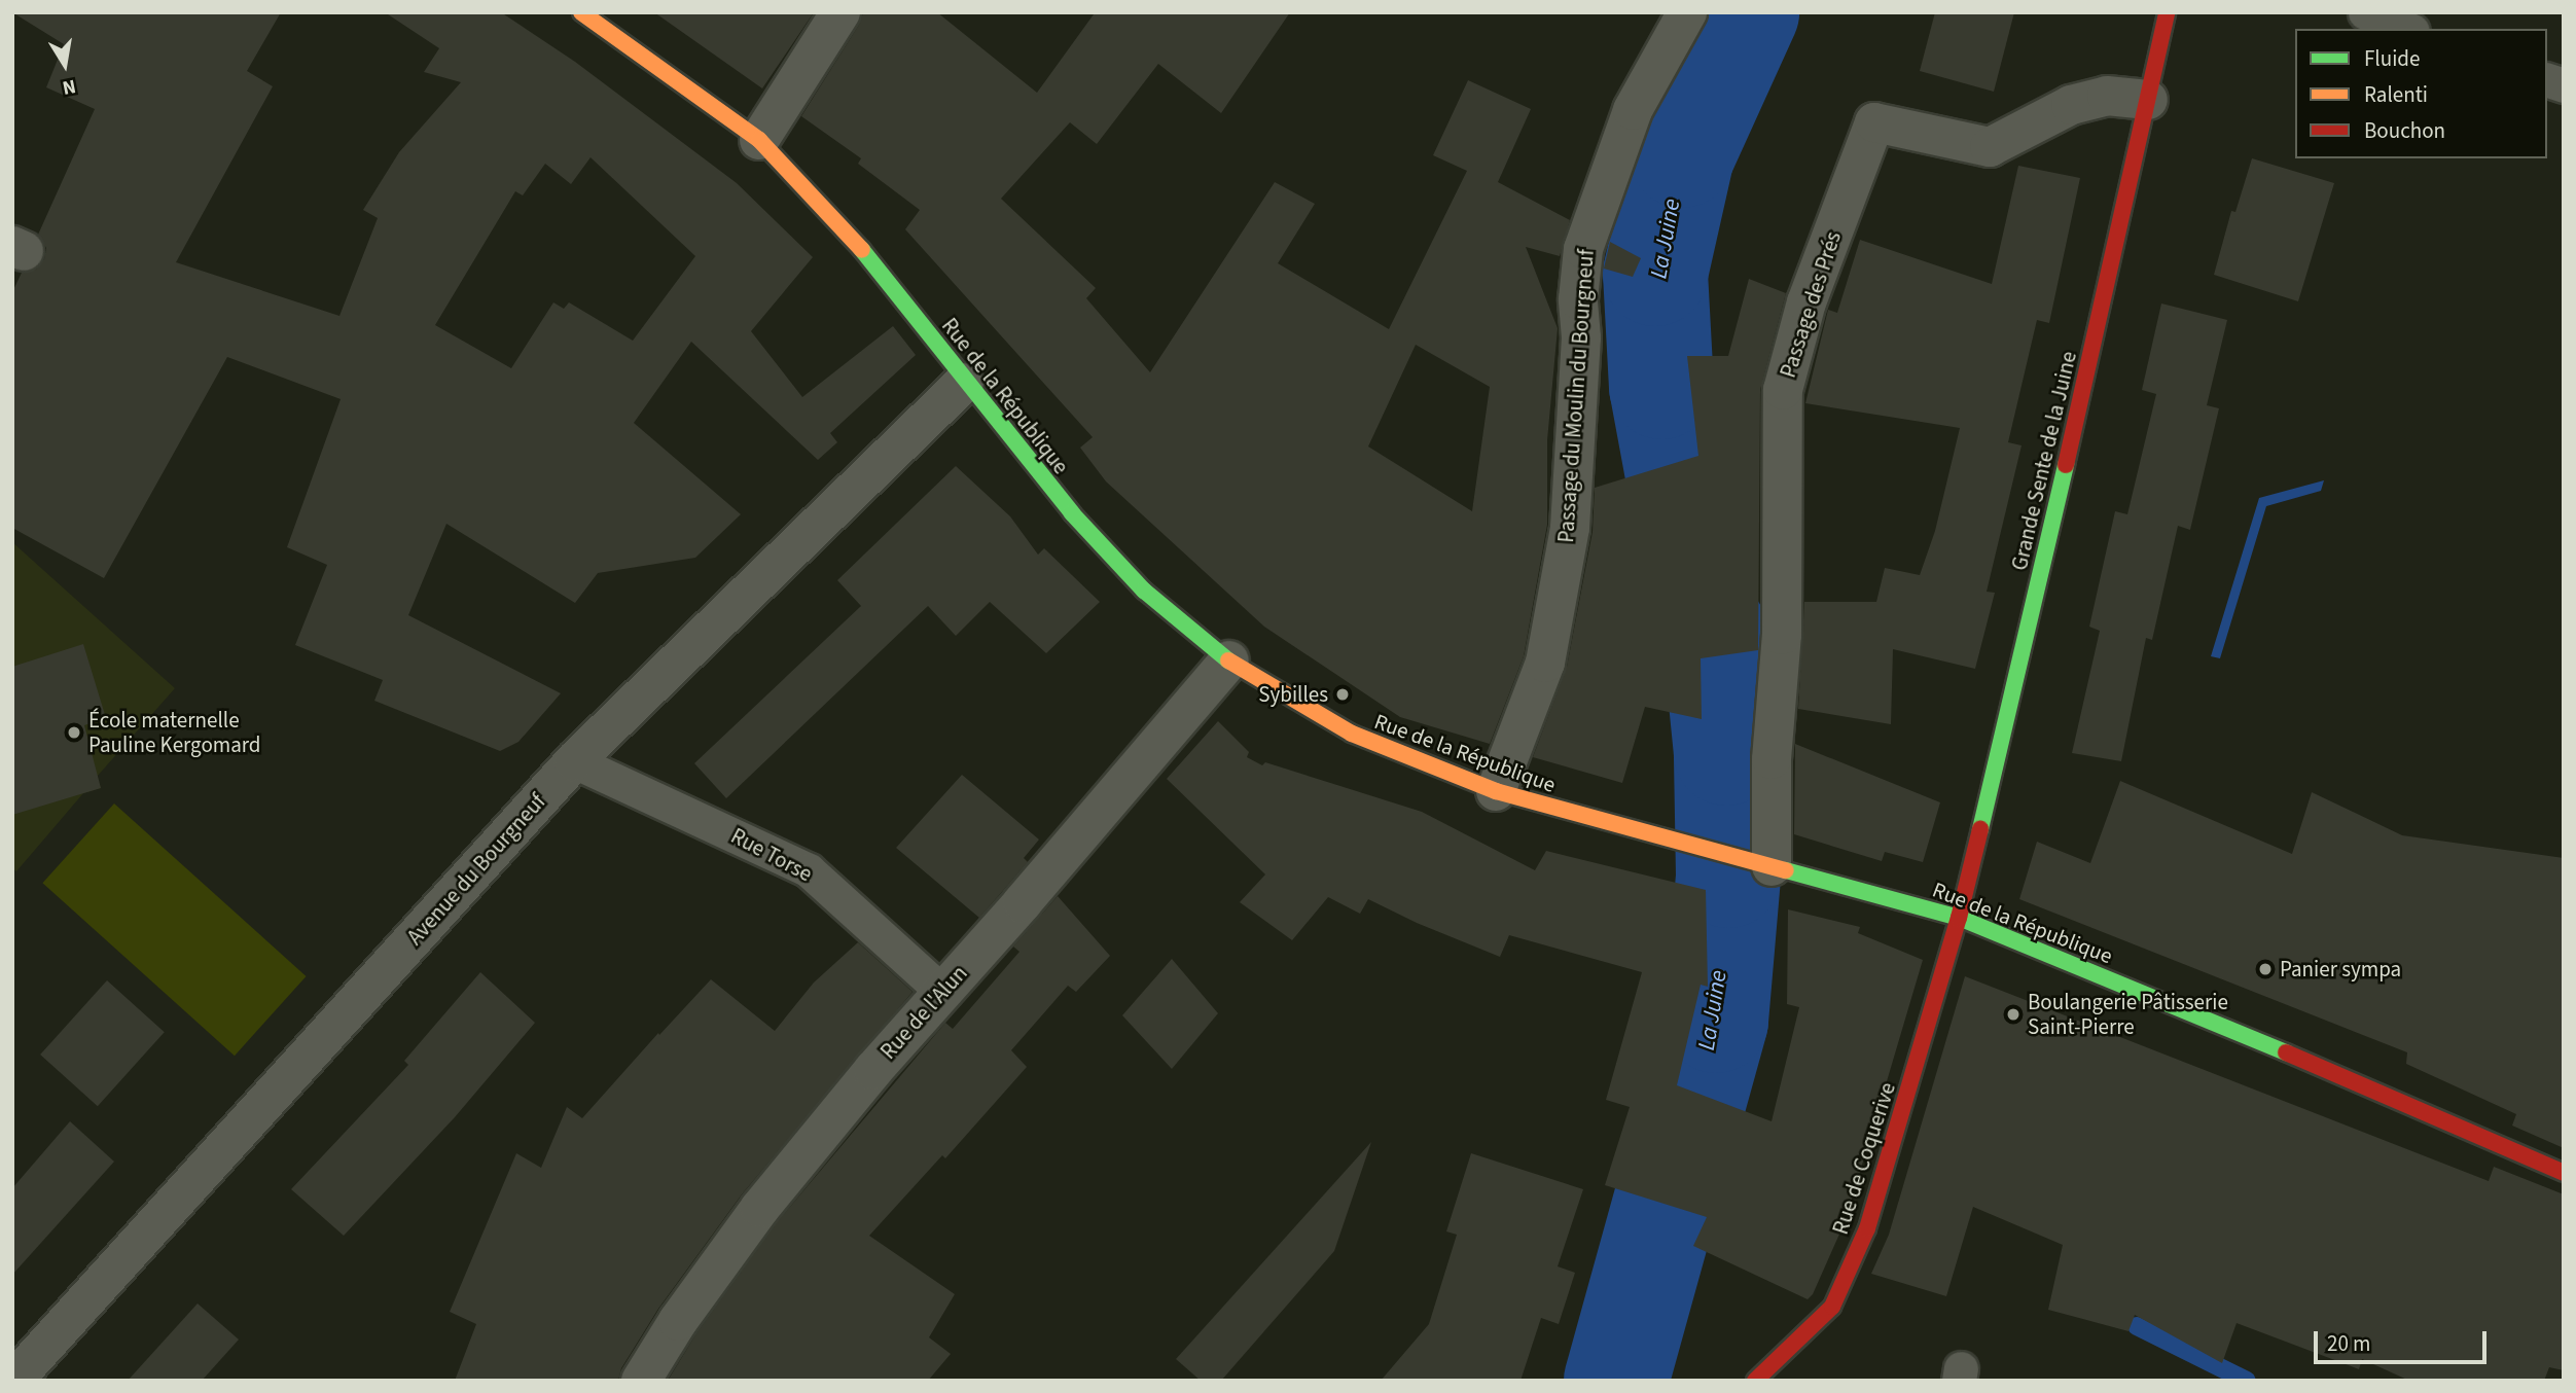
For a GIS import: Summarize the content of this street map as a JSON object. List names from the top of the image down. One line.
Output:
{"streets":{"street":["Passage des Prés","Rue de la République","Passage du Moulin du Bourgneuf","Grande Sente de la Juine","Avenue du Bourgneuf","Rue de l'Alun","Rue de Coquerive"],"lane":["Rue Torse"]},"crossings":[["Passage des Prés","Rue de la République"],["Passage des Prés","Grande Sente de la Juine"],["Rue de la République","Passage du Moulin du Bourgneuf"],["Rue de la République","Grande Sente de la Juine"],["Rue de la République","Avenue du Bourgneuf"],["Rue de la République","Rue de l'Alun"],["Rue de la République","Rue de Coquerive"],["Grande Sente de la Juine","Rue de Coquerive"],["Rue Torse","Avenue du Bourgneuf"],["Rue Torse","Rue de l'Alun"]],"water":["La Juine"],"places":["Sybilles","École maternelle Pauline Kergomard","Panier sympa","Boulangerie Pâtisserie Saint-Pierre"],"legend":["Fluide","Ralenti","Bouchon"],"scale_bar":"20 m","north":"bottom"}
